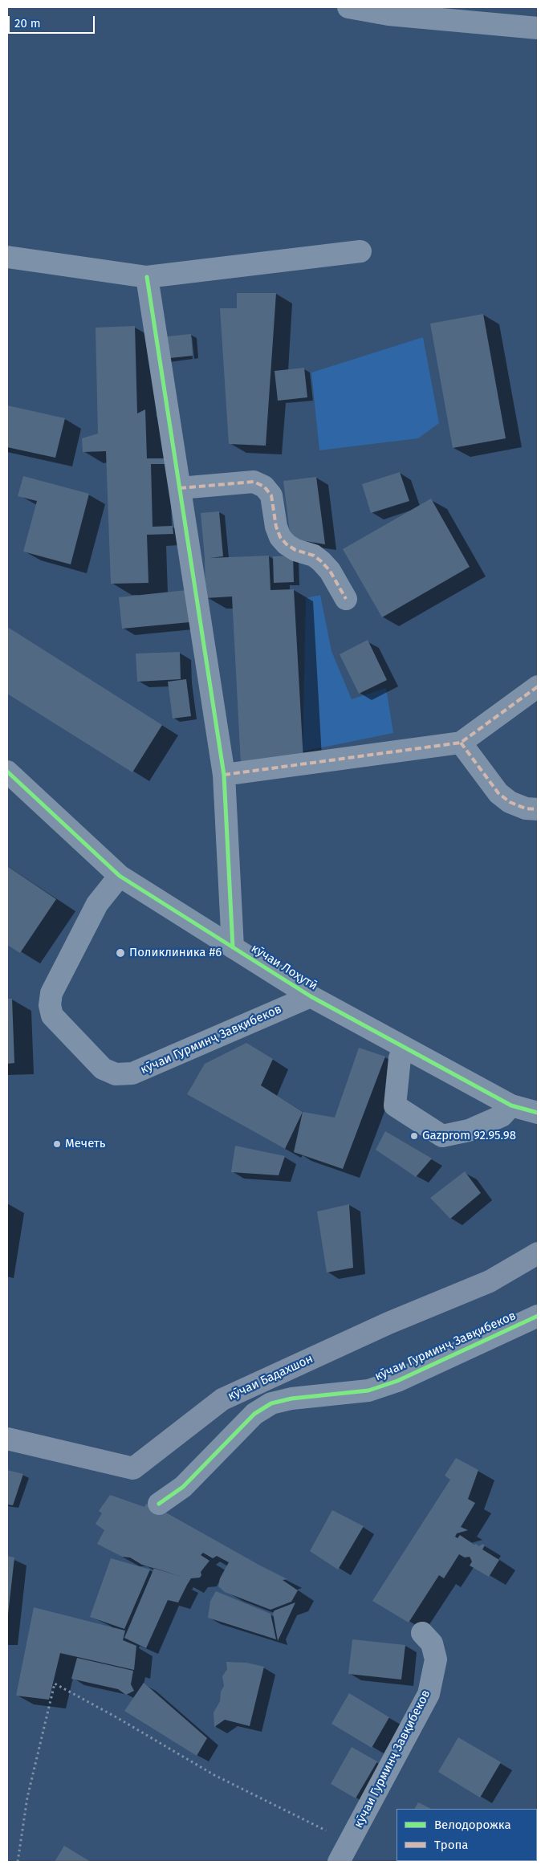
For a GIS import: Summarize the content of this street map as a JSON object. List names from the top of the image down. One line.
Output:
{"streets":{"main road":["кӯчаи Бадахшон"],"street":["кӯчаи Лоҳутӣ","кӯчаи Гурминҷ Завқибеков"]},"crossings":[["кӯчаи Лоҳутӣ","кӯчаи Гурминҷ Завқибеков"]],"places":["Поликлиника #6","Gazprom 92.95.98","Мечеть"],"legend":["Велодорожка","Тропа"],"scale_bar":"20 m"}
